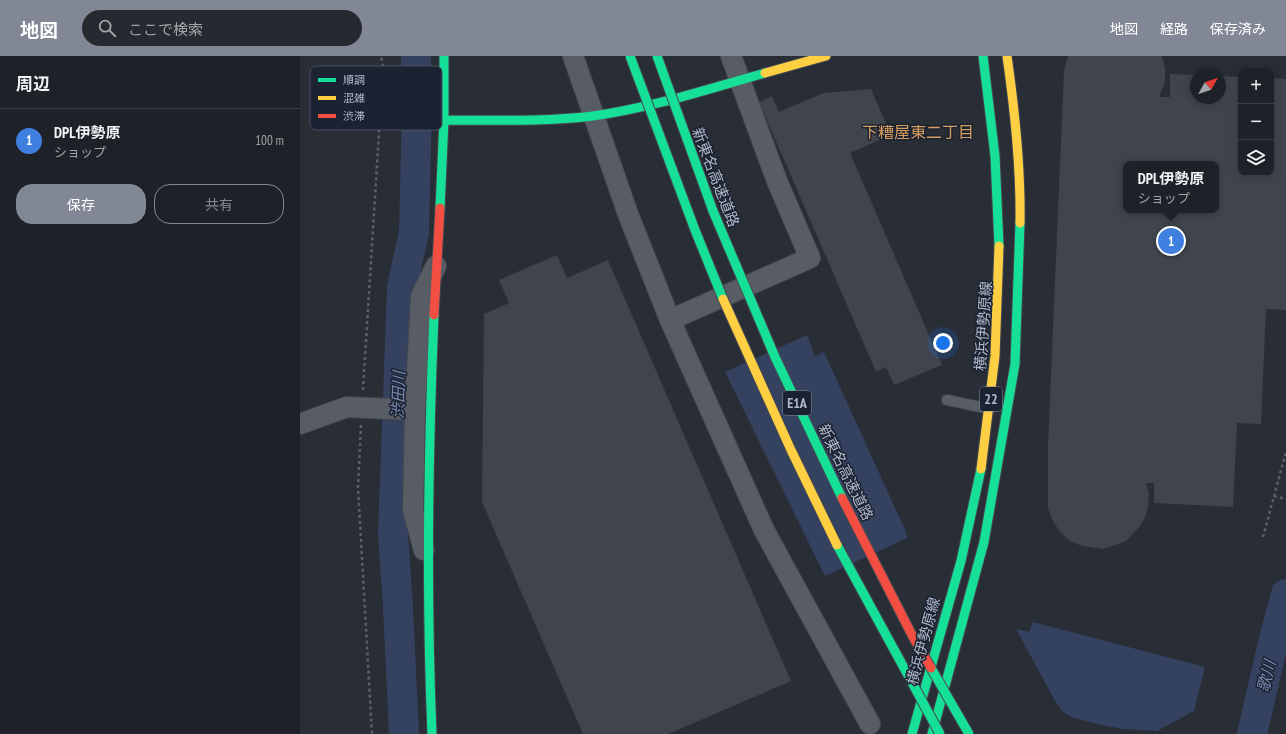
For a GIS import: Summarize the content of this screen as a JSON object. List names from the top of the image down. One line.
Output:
{"streets":{"main road":["新東名高速道路","横浜伊勢原線","22","E1A"]},"districts":["下糟屋東二丁目"],"water":["渋田川","歌川"],"legend":["順調","混雑","渋滞"],"north":"top right","page":{"header":"地図","search":"ここで検索","nav":["地図","経路","保存済み"],"heading":"周辺","map_buttons":["+","−"],"list":[{"mark":"1","name":"DPL伊勢原","note":"ショップ","value":"100 m"}],"popup":["DPL伊勢原","ショップ"],"buttons":["保存","共有"],"pins":"1"}}
